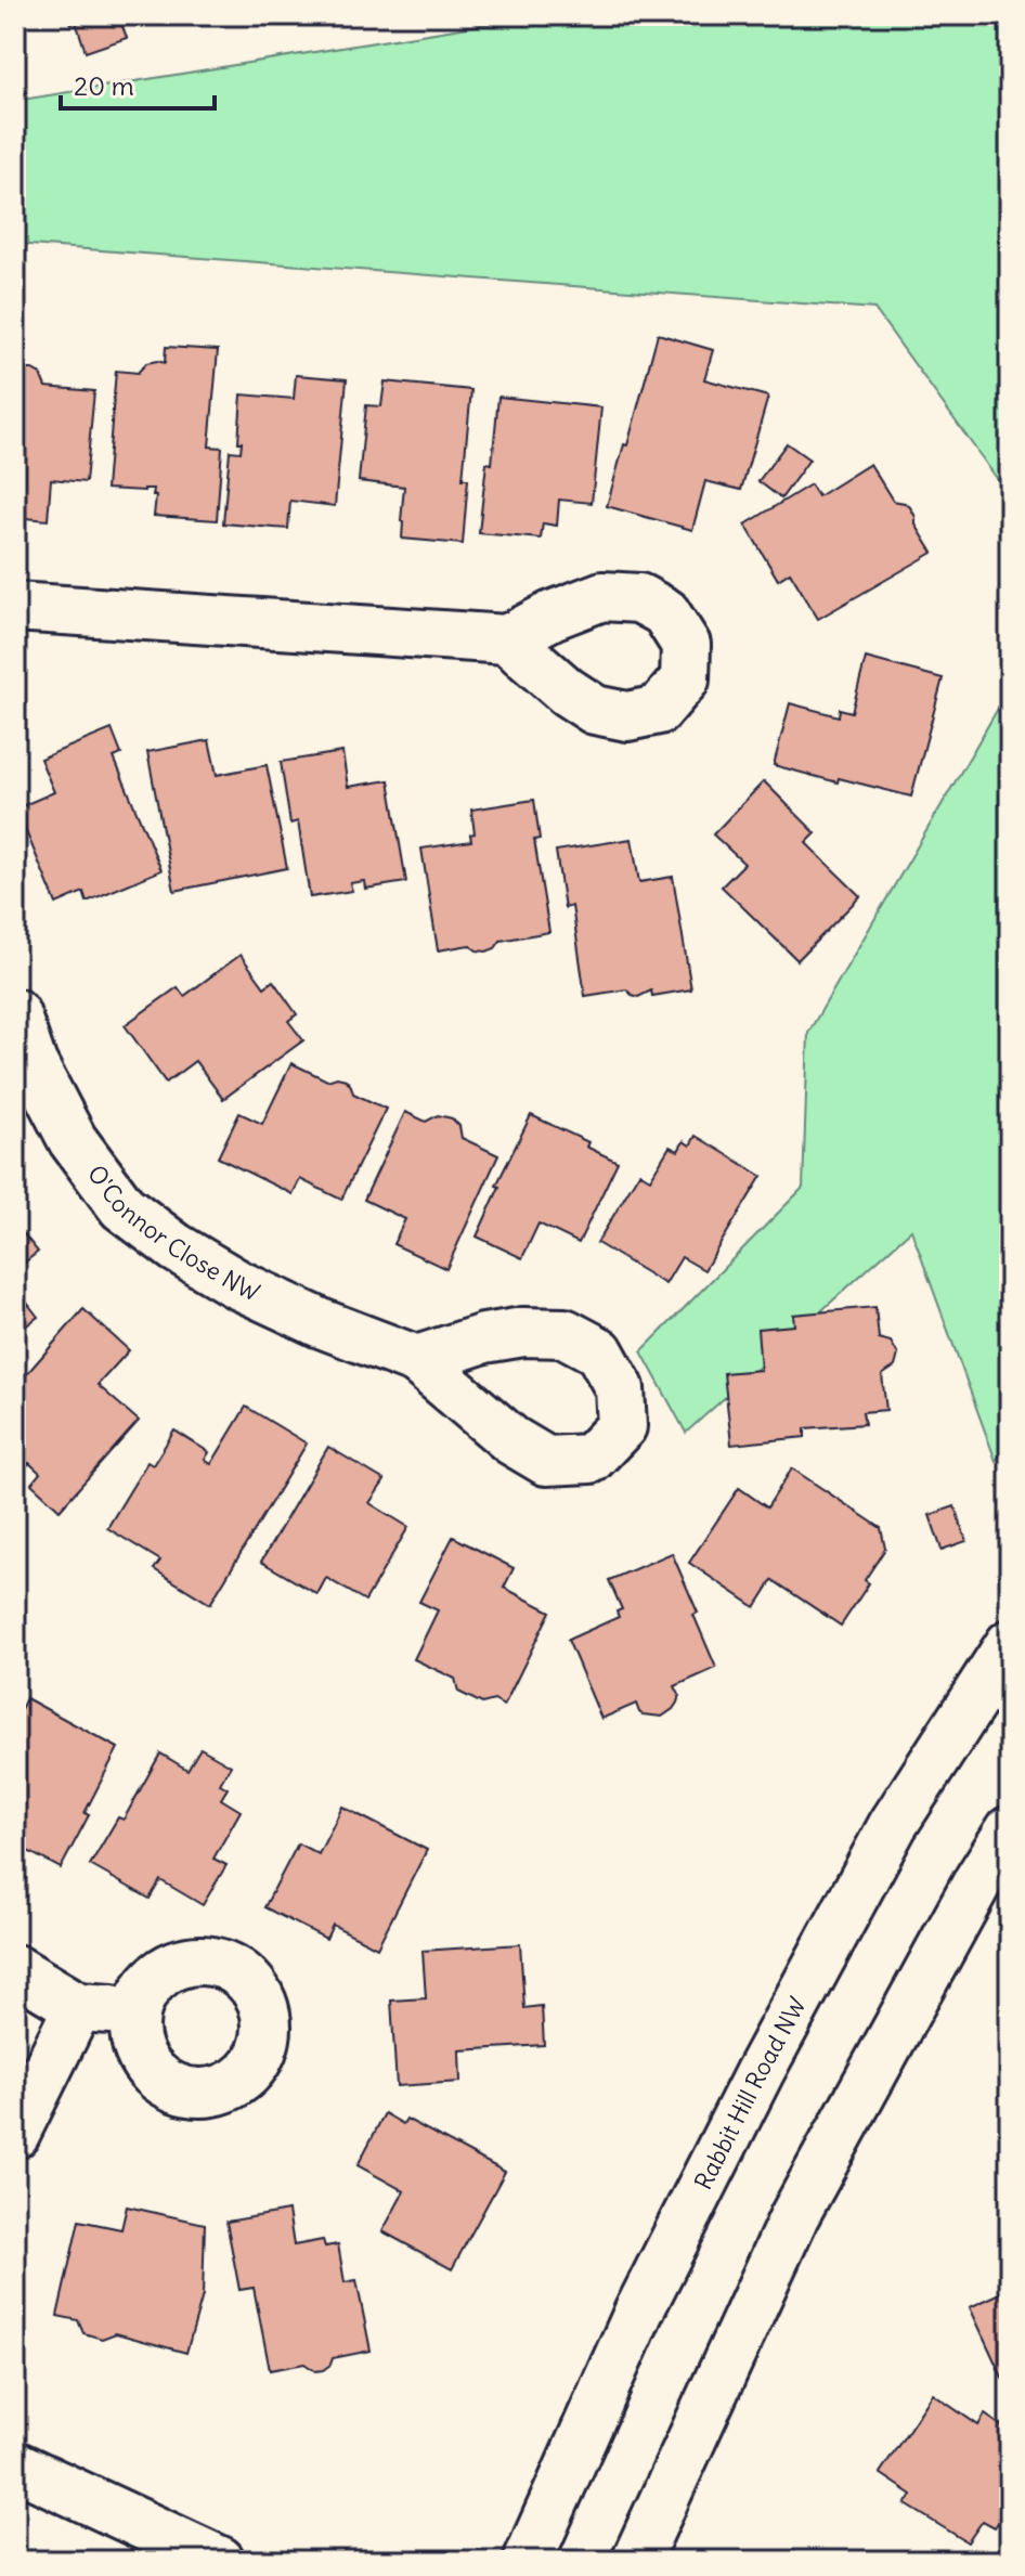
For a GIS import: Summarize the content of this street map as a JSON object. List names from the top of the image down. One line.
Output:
{"streets":{"main road":["O'Connor Close NW","Rabbit Hill Road NW"]},"scale_bar":"20 m"}
